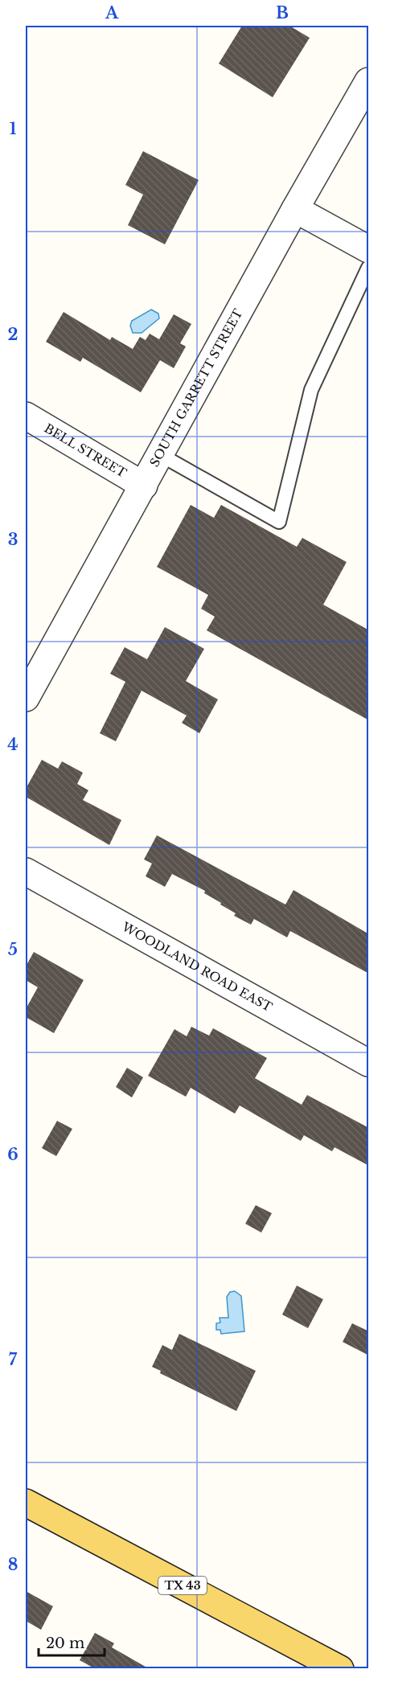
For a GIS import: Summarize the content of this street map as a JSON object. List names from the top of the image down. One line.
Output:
{"streets":{"main road":["TX 43"],"street":["SOUTH GARRETT STREET","BELL STREET","WOODLAND ROAD EAST"]},"crossings":[["SOUTH GARRETT STREET","BELL STREET"]],"scale_bar":"20 m","grid":{"columns":["A","B"],"rows":["1","2","3","4","5","6","7","8"]}}
